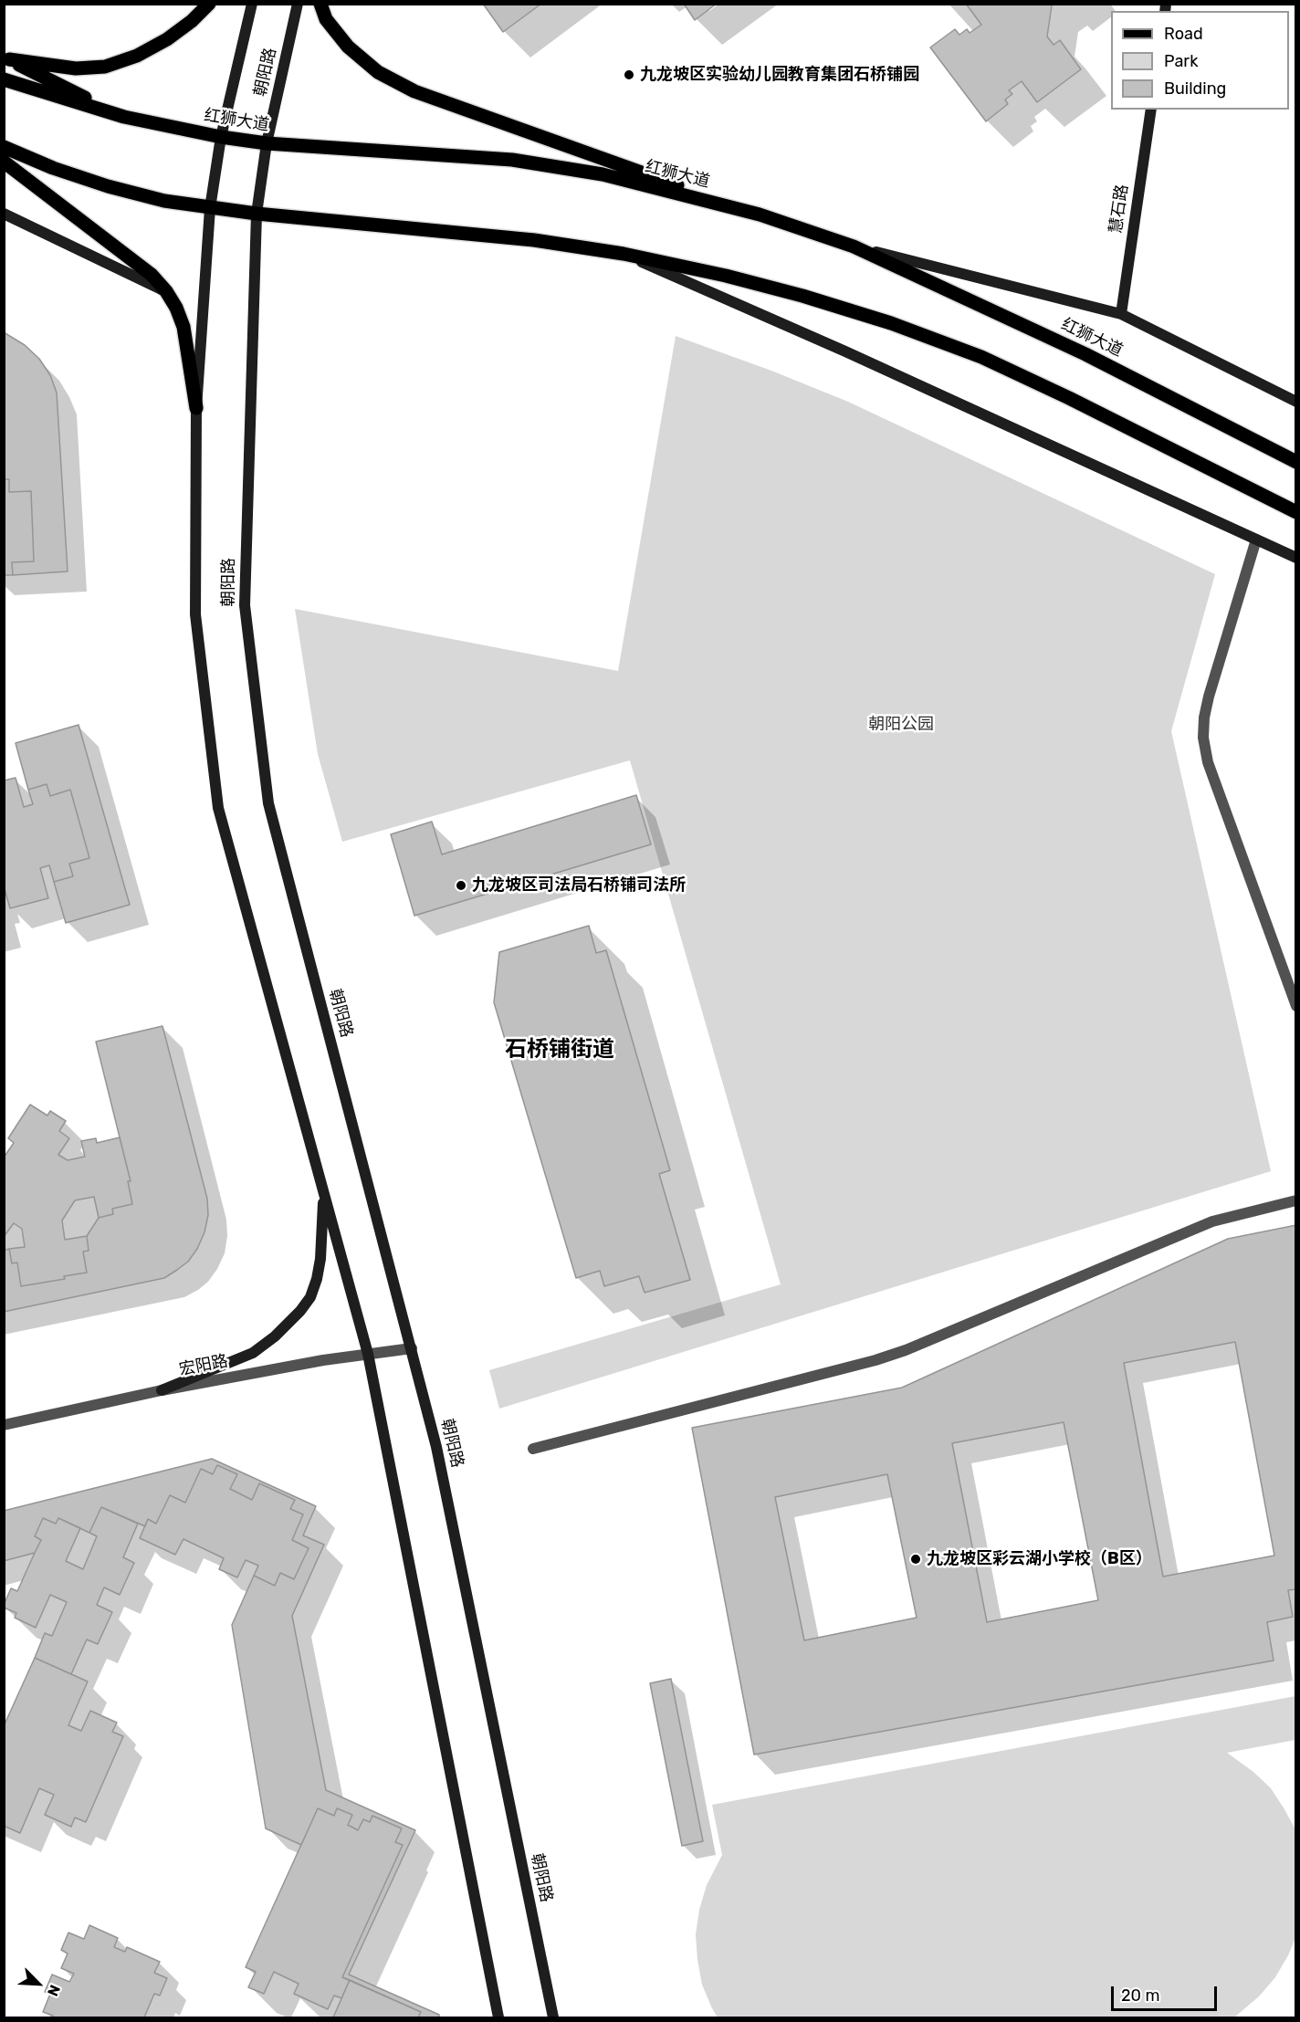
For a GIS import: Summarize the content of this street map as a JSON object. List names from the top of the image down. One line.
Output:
{"streets":{"main road":["朝阳路","红狮大道","慧石路"],"street":["宏阳路"]},"crossings":[["朝阳路","红狮大道"],["朝阳路","宏阳路"]],"districts":["石桥铺街道"],"parks":["朝阳公园"],"places":["九龙坡区实验幼儿园教育集团石桥铺园","九龙坡区司法局石桥铺司法所","九龙坡区彩云湖小学校（B区）"],"legend":["Road","Park","Building"],"scale_bar":"20 m","north":"bottom right"}
